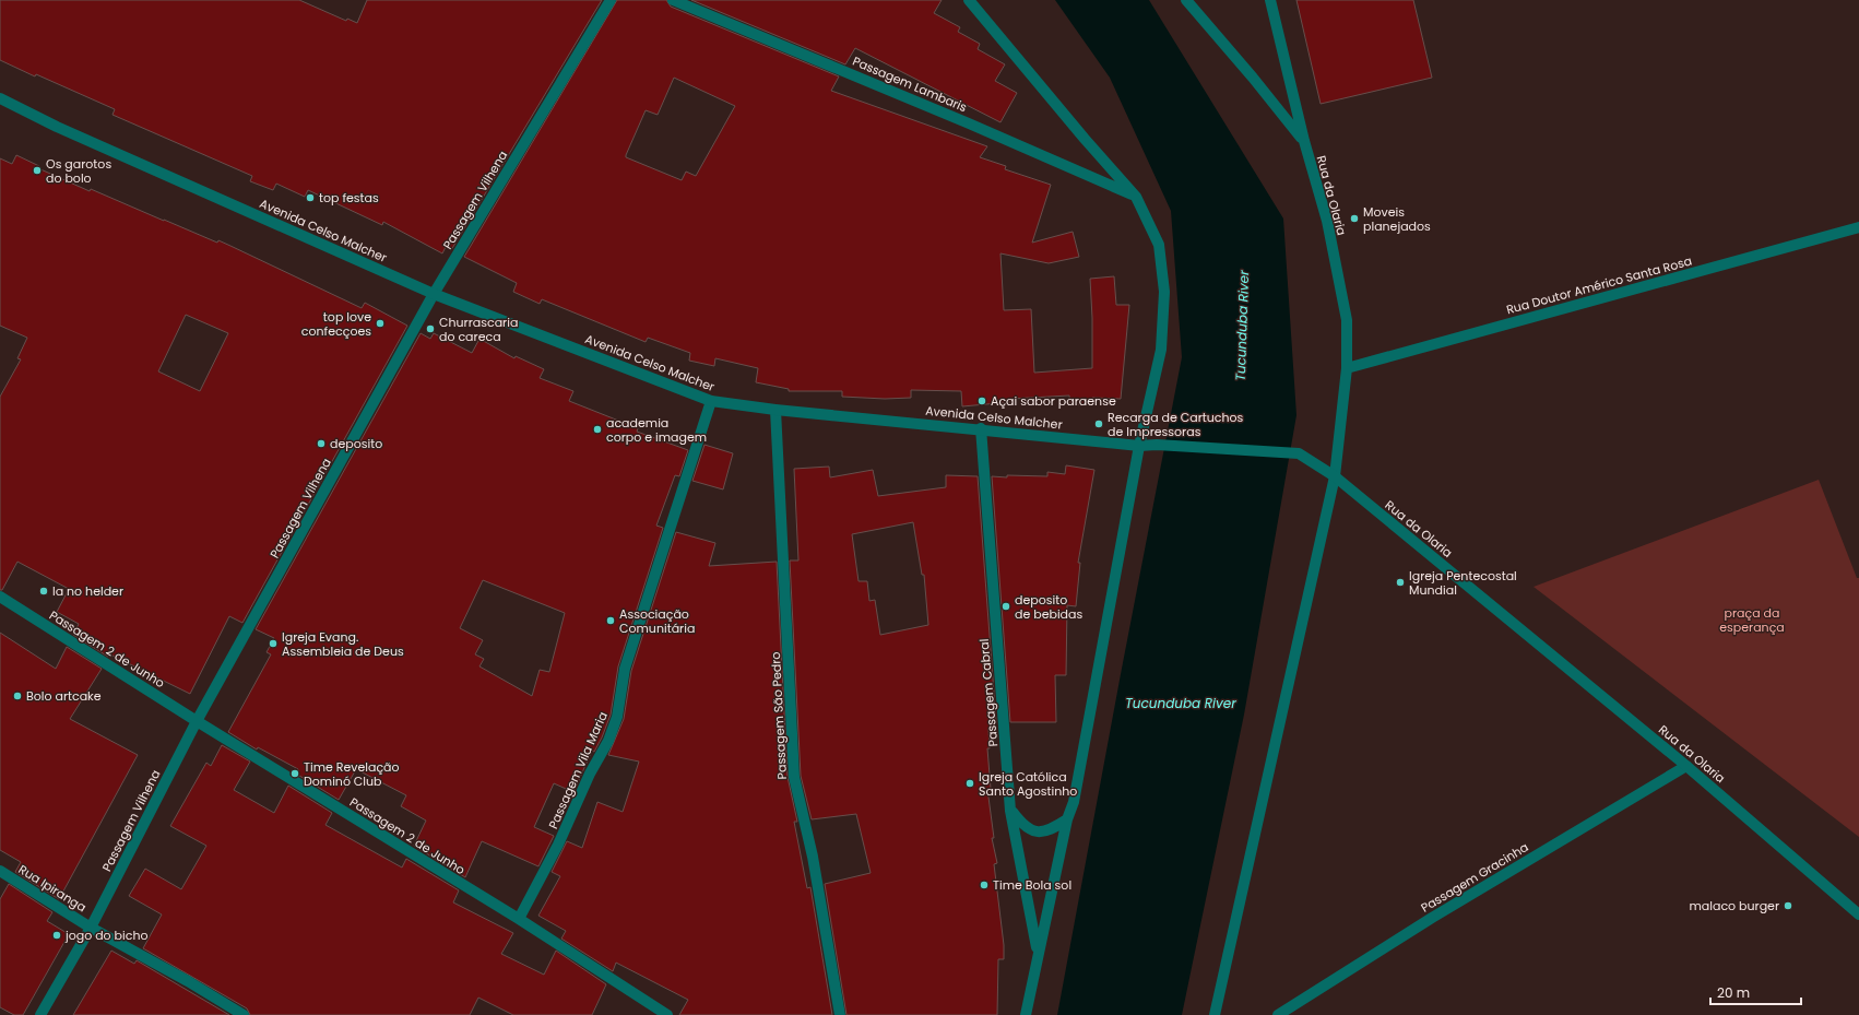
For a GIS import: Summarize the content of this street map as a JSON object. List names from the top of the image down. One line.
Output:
{"streets":{"street":["Passagem Lambaris","Rua da Olaria","Passagem Vilhena","Avenida Celso Malcher","Rua Doutor Américo Santa Rosa","Passagem 2 de Junho","Passagem Cabral","Passagem São Pedro","Passagem Vila Maria","Passagem Gracinha","Rua Ipiranga"]},"crossings":[["Rua da Olaria","Avenida Celso Malcher"],["Rua da Olaria","Rua Doutor Américo Santa Rosa"],["Rua da Olaria","Passagem Gracinha"],["Passagem Vilhena","Avenida Celso Malcher"],["Passagem Vilhena","Passagem 2 de Junho"],["Passagem Vilhena","Rua Ipiranga"],["Avenida Celso Malcher","Passagem Cabral"],["Avenida Celso Malcher","Passagem São Pedro"],["Avenida Celso Malcher","Passagem Vila Maria"],["Passagem 2 de Junho","Passagem Vila Maria"]],"water":["Tucunduba River"],"parks":["praça da esperança"],"places":["Os garotos do bolo","top festas","Moveis planejados","top love confecçoes","Churrascaria do careca","Açai sabor paraense","Recarga de Cartuchos de Impressoras","academia corpo e imagem","deposito","Igreja Pentecostal Mundial","la no helder","deposito de bebidas","Associação Comunitária","Igreja Evang. Assembleia de Deus","Bolo artcake","Time Revelação Dominó Club","Igreja Católica Santo Agostinho","Time Bola sol","malaco burger","jogo do bicho"],"scale_bar":"20 m"}
